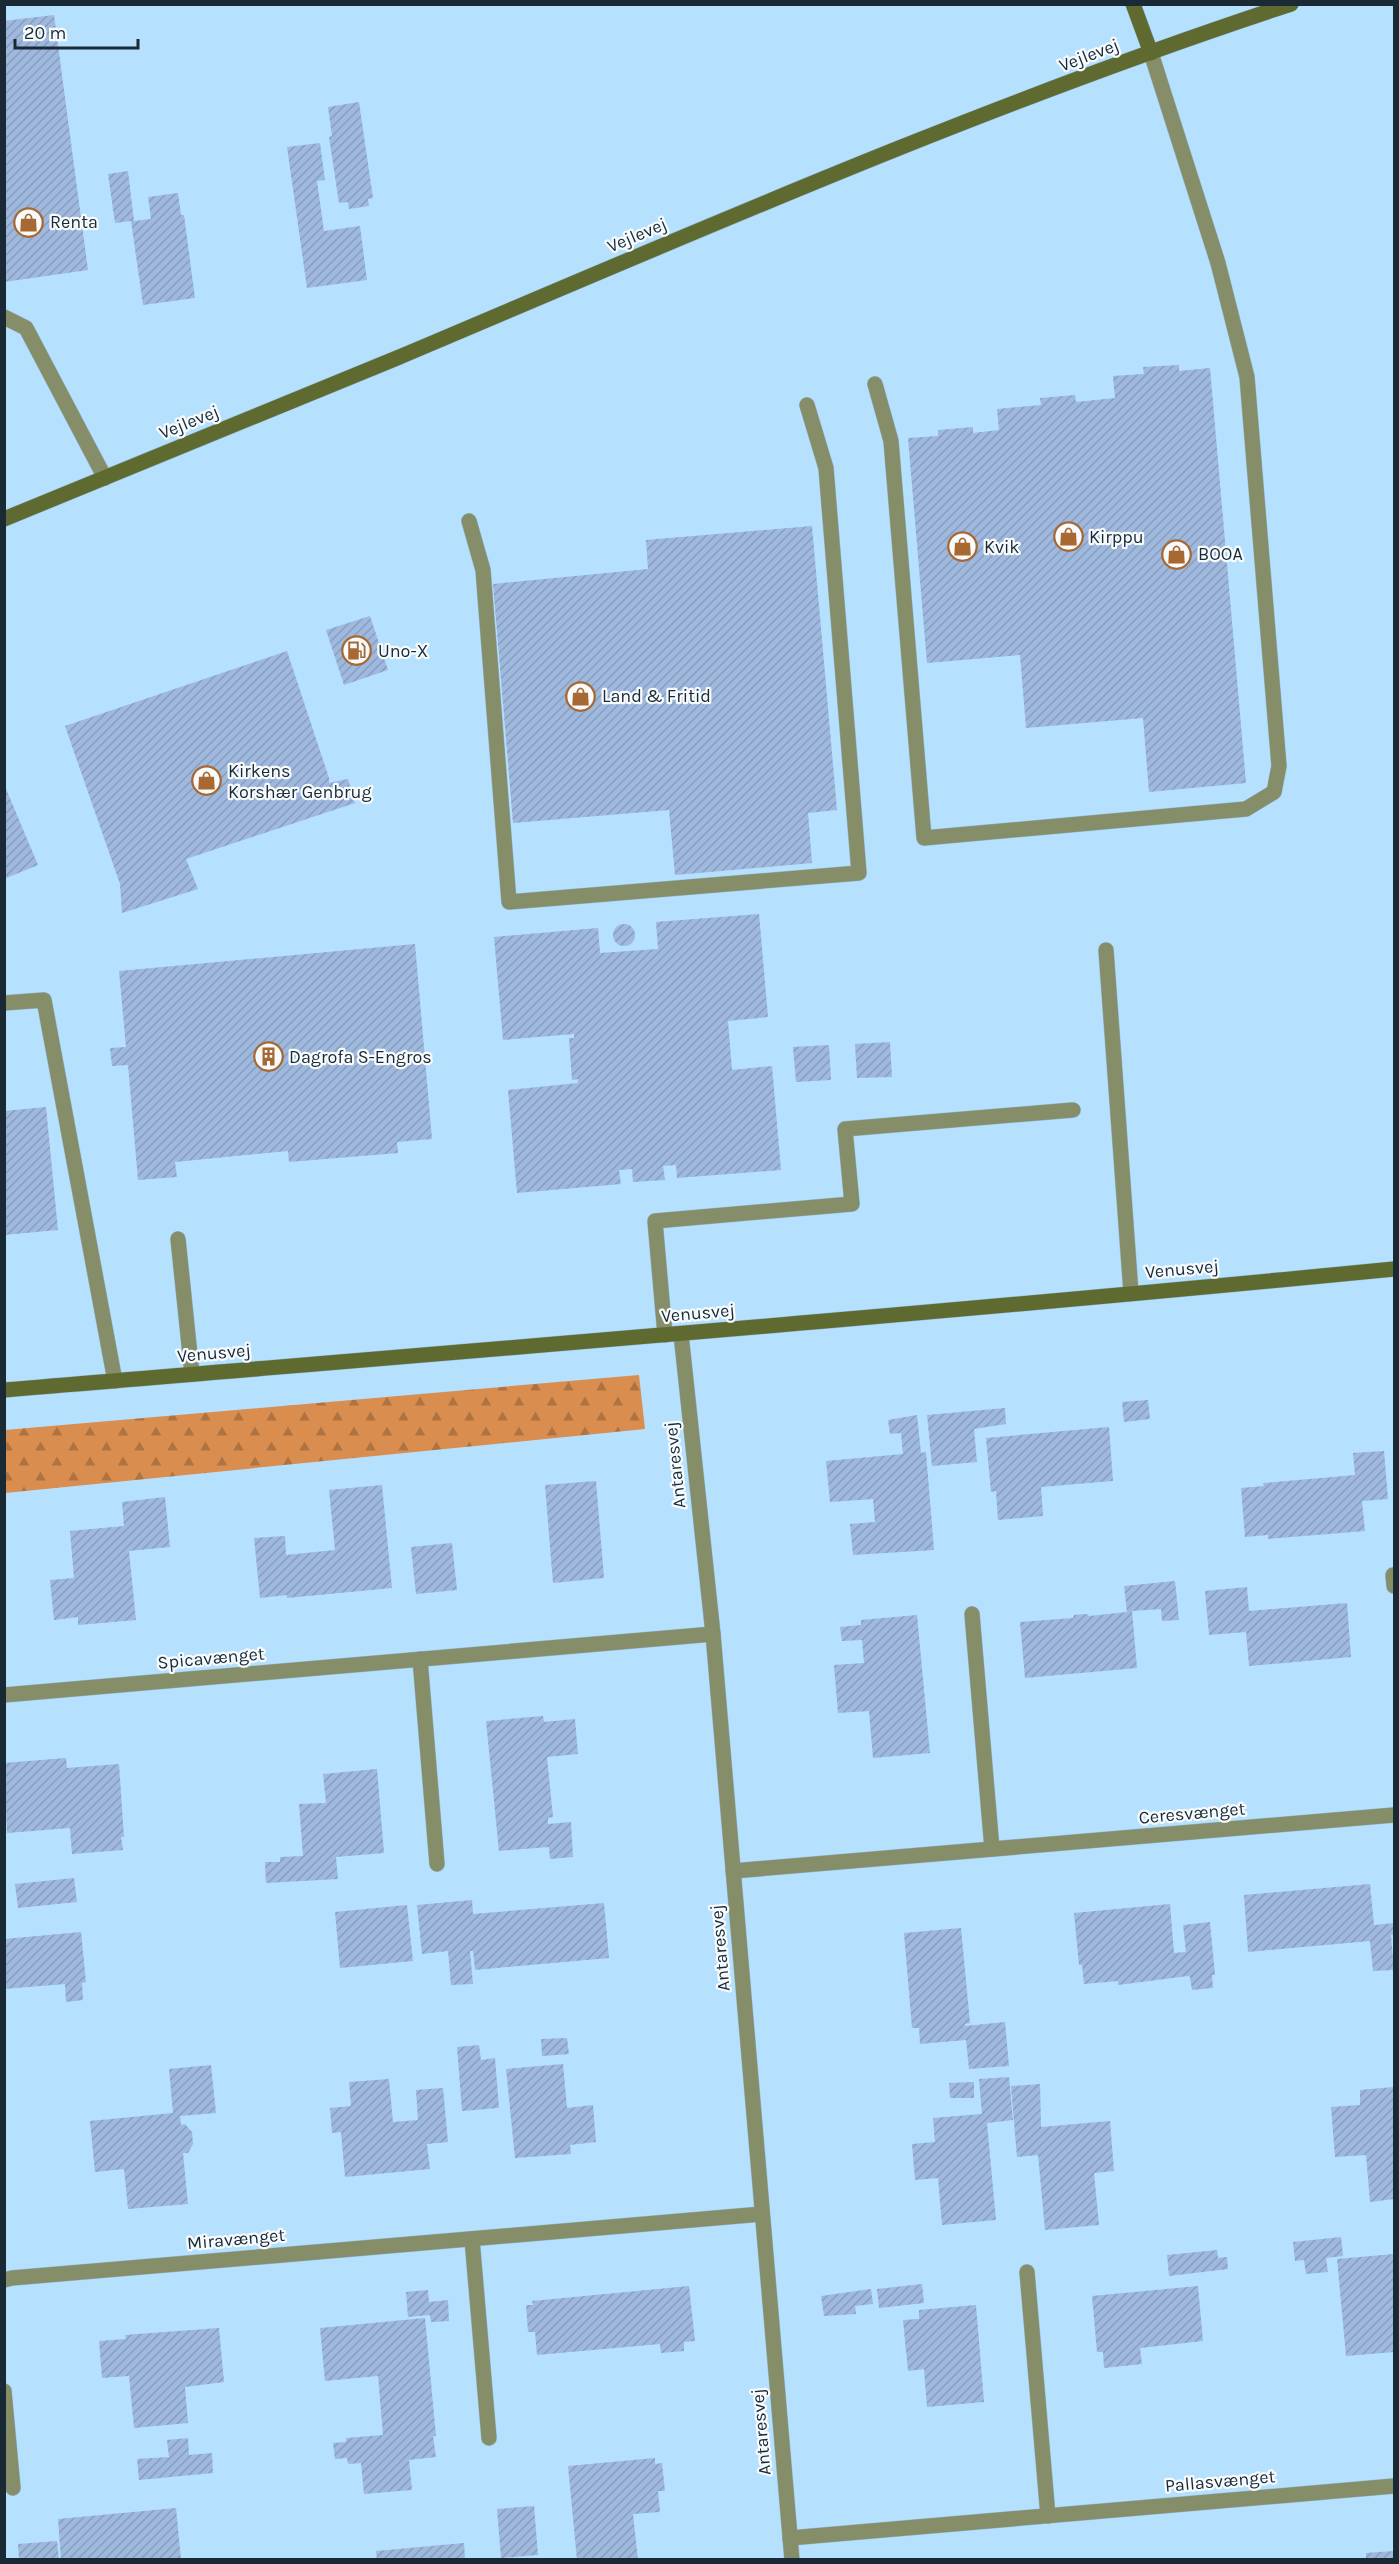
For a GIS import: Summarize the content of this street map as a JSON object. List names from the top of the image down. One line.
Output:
{"streets":{"street":["Vejlevej","Venusvej","Antaresvej","Spicavænget","Ceresvænget","Miravænget","Pallasvænget"]},"crossings":[["Venusvej","Antaresvej"],["Antaresvej","Spicavænget"],["Antaresvej","Ceresvænget"],["Antaresvej","Miravænget"],["Antaresvej","Pallasvænget"]],"places":{"shop":["Renta","Kirppu","Kvik","BOOA","Land & Fritid","Kirkens Korshær Genbrug"],"fuel station":["Uno-X"],"building":["Dagrofa S-Engros"]},"scale_bar":"20 m"}
